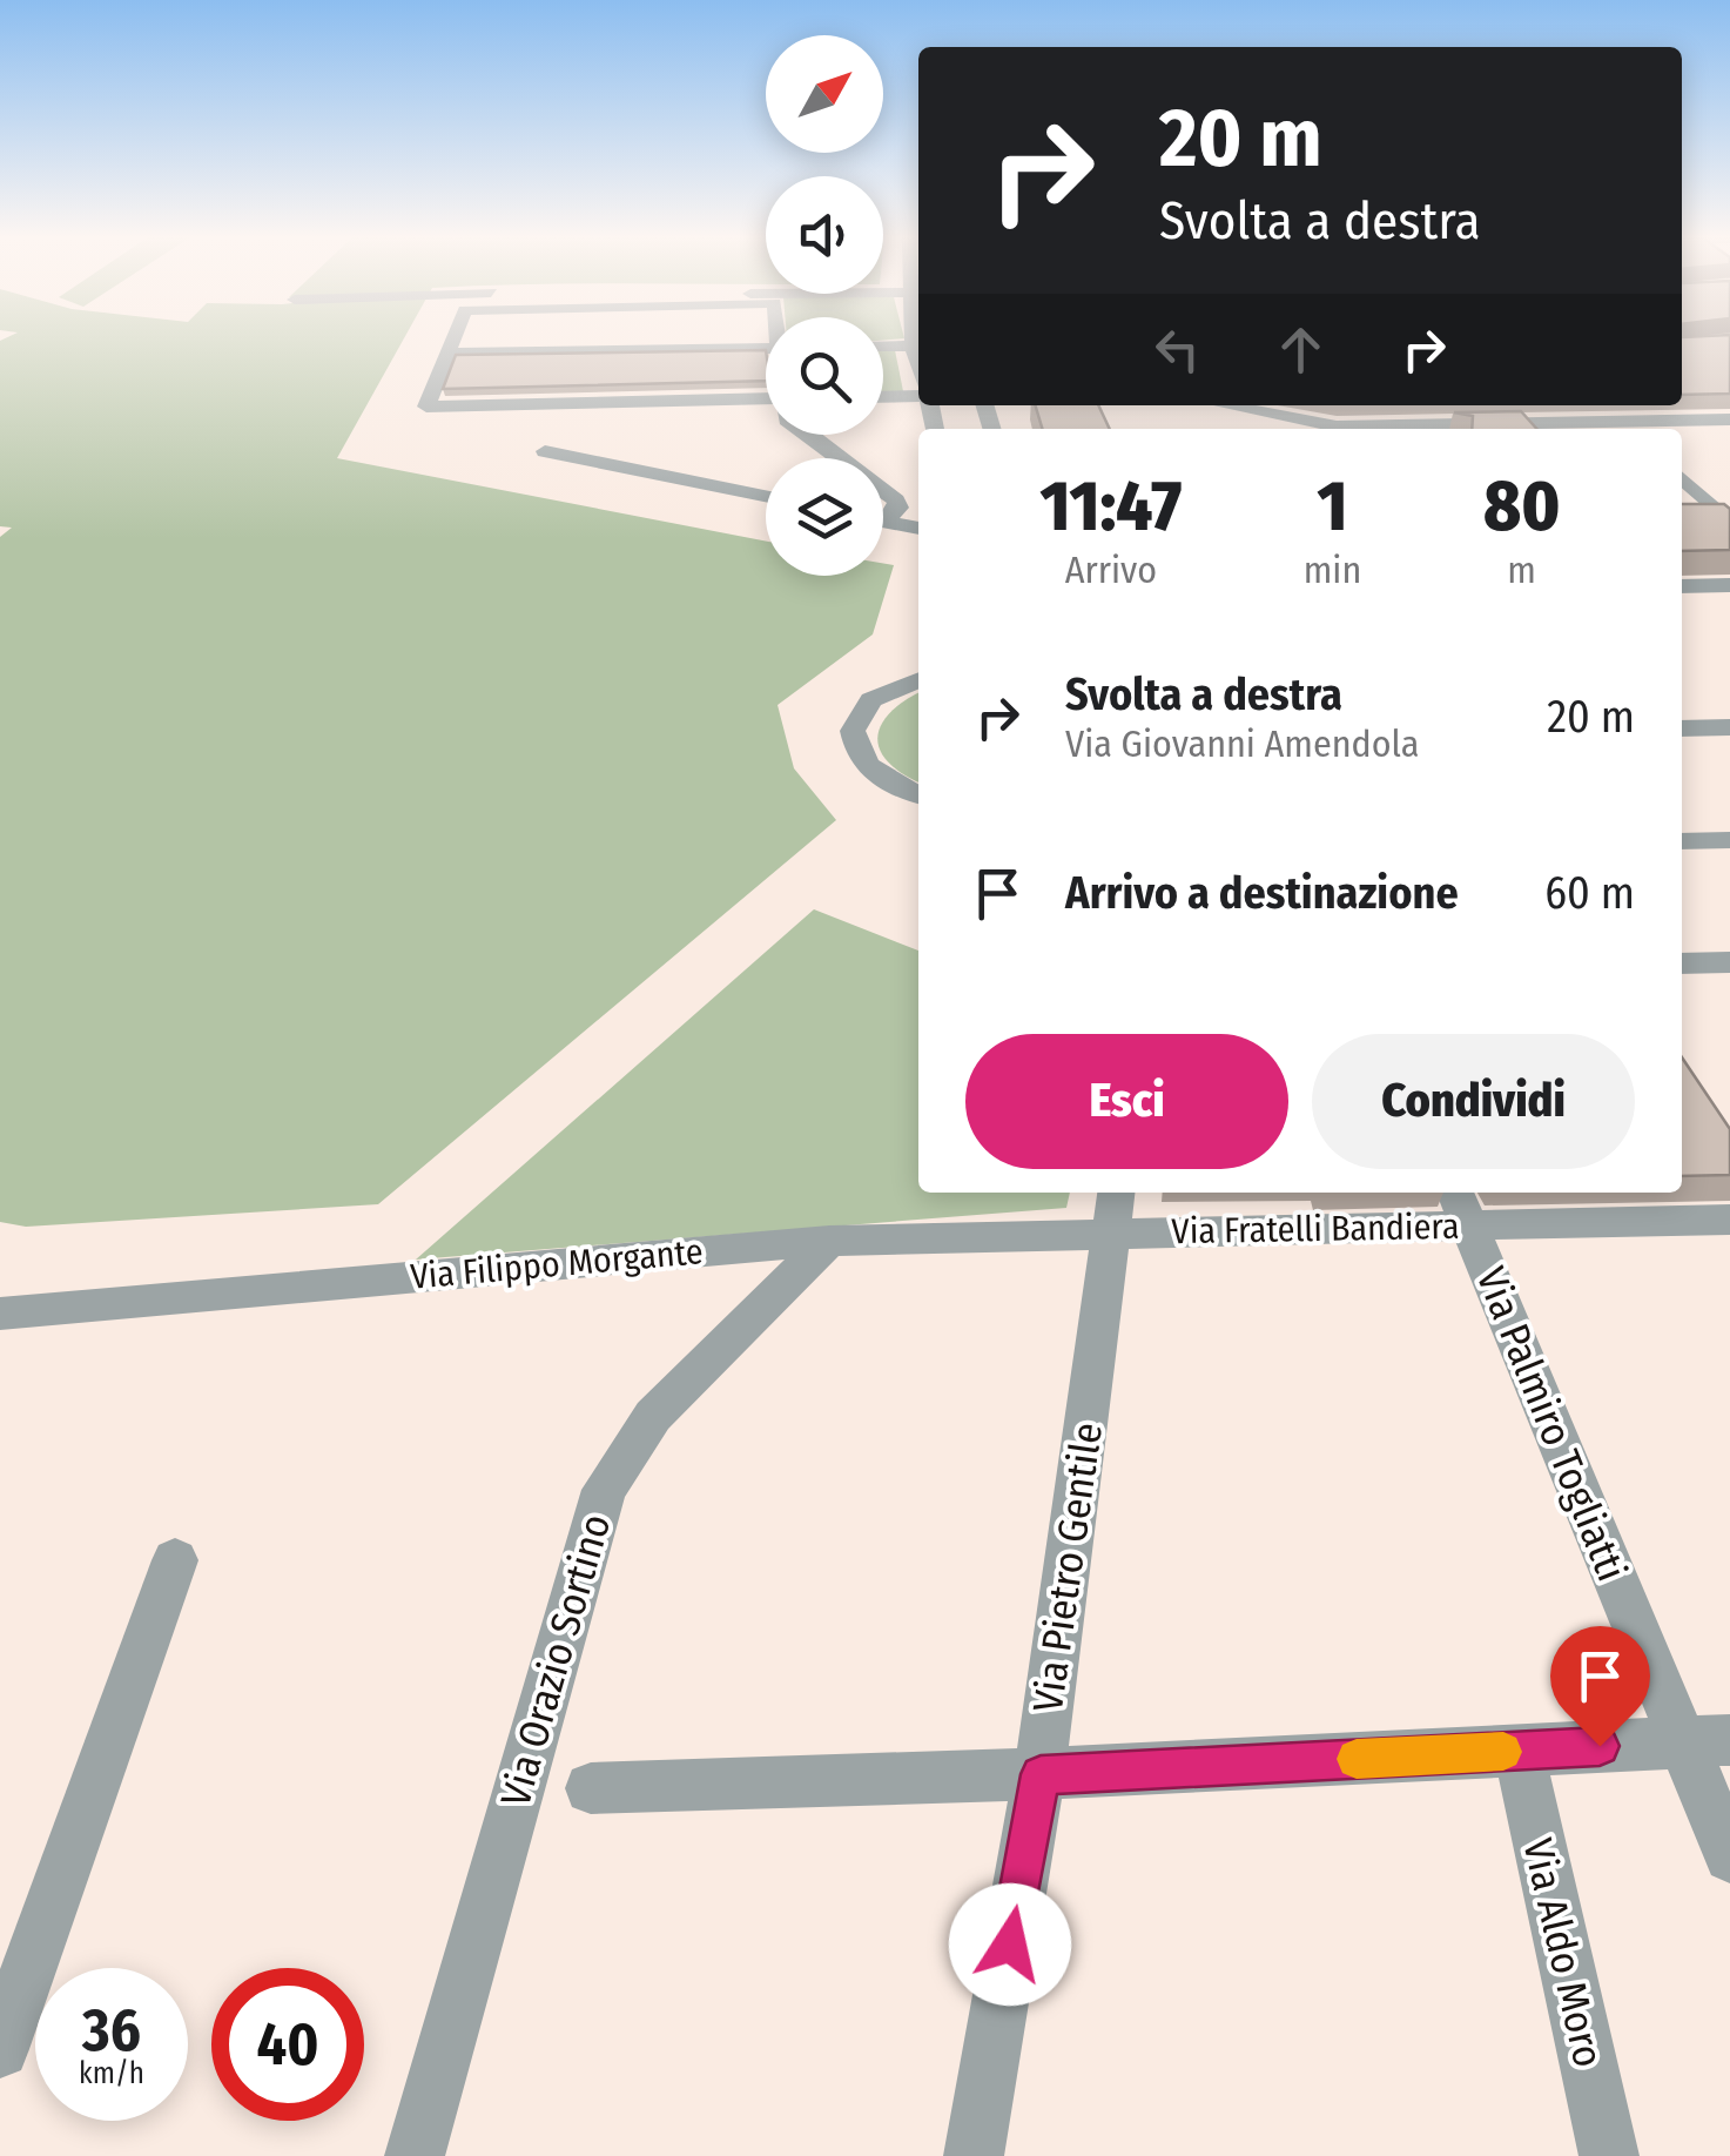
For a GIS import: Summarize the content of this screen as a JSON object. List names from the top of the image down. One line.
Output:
{"streets":{"street":["Via Fratelli Bandiera","Via Filippo Morgante","Via Palmiro Togliatti","Via Pietro Gentile","Via Orazio Sortino","Via Aldo Moro"]},"crossings":[["Via Fratelli Bandiera","Via Filippo Morgante"],["Via Fratelli Bandiera","Via Palmiro Togliatti"],["Via Fratelli Bandiera","Via Pietro Gentile"],["Via Filippo Morgante","Via Pietro Gentile"],["Via Filippo Morgante","Via Orazio Sortino"]],"north":"top right","page":{"turn":["20 m","Svolta a destra"],"eta":["11:47","Arrivo","1","min","80","m"],"list":[{"name":"Svolta a destra","note":"Via Giovanni Amendola","value":"20 m"},{"name":"Arrivo a destinazione","value":"60 m"}],"buttons":["Esci","Condividi"],"speed":"36 km/h","limit":"40"}}
